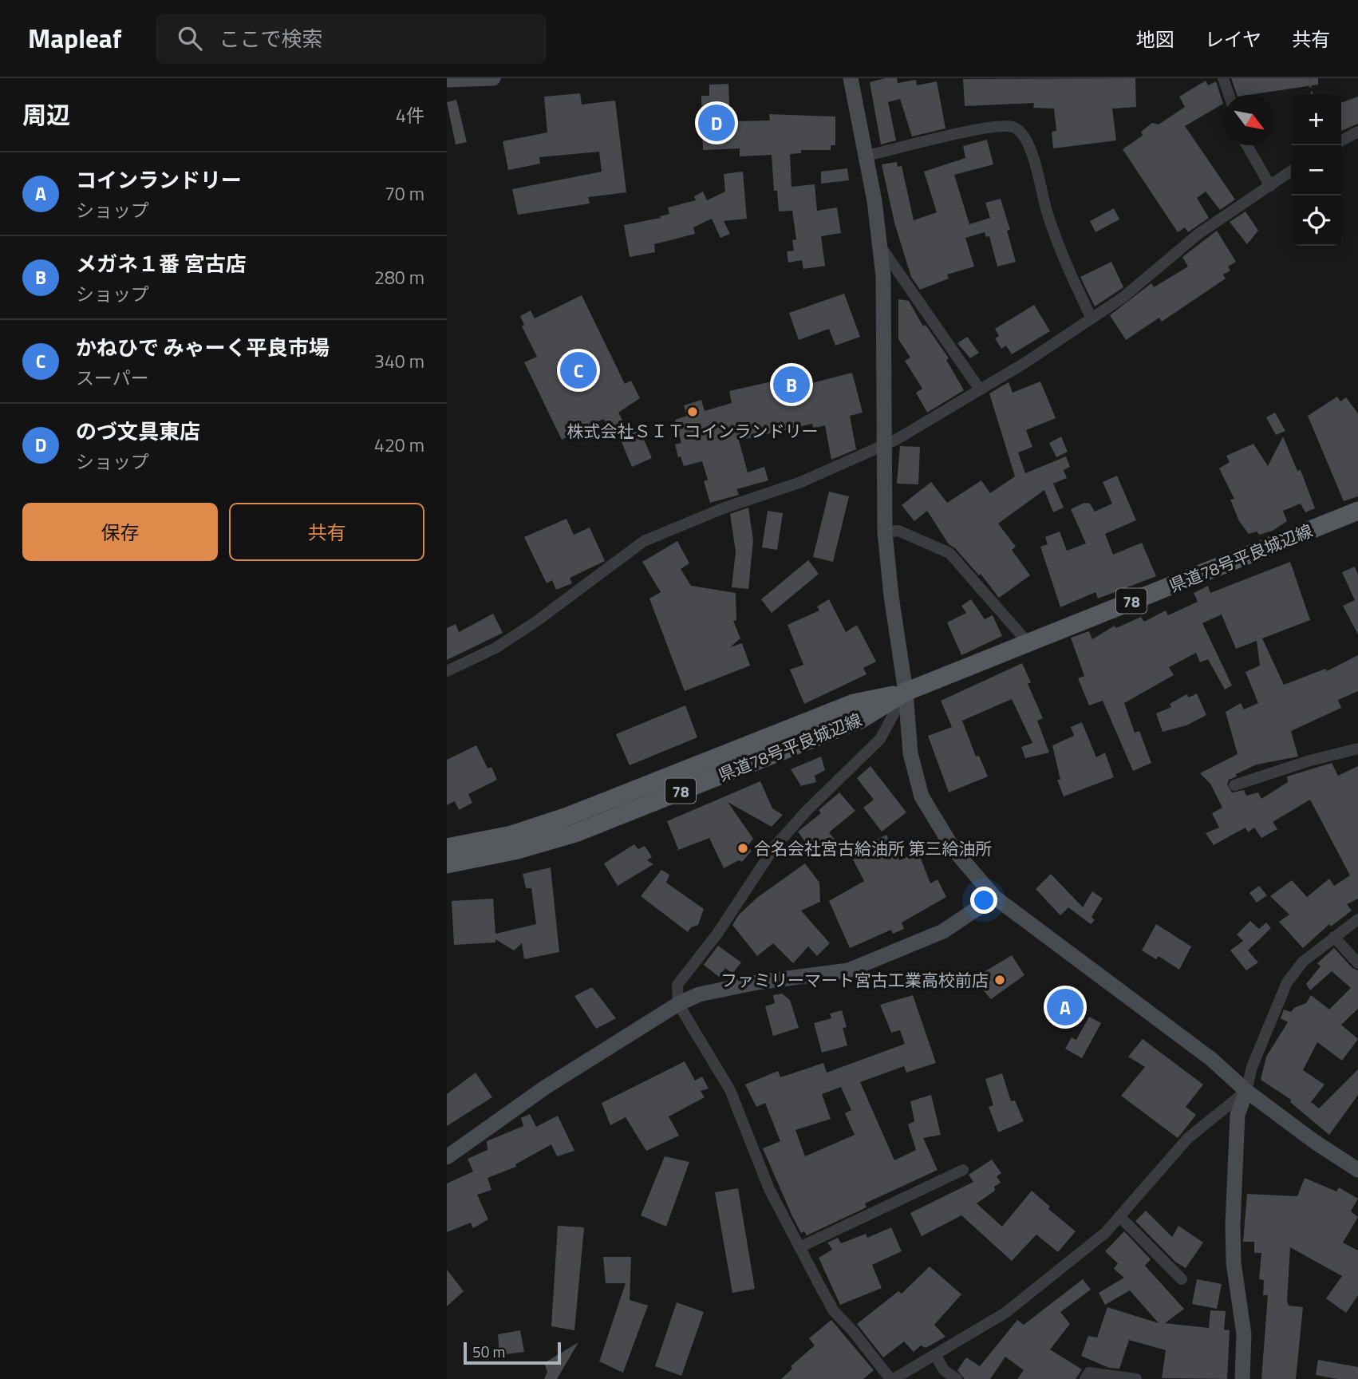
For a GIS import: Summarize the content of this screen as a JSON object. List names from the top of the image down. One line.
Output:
{"streets":{"main road":["県道78号平良城辺線","78"]},"places":["株式会社ＳＩＴコインランドリー","合名会社宮古給油所 第三給油所","ファミリーマート宮古工業高校前店"],"scale_bar":"50 m","north":"bottom right","page":{"header":"Mapleaf","search":"ここで検索","nav":["地図","レイヤ","共有"],"heading":["周辺","4件"],"map_buttons":["+","−"],"pins":["D","C","B","A"],"list":[{"mark":"A","name":"コインランドリー","note":"ショップ","value":"70 m"},{"mark":"B","name":"メガネ１番 宮古店","note":"ショップ","value":"280 m"},{"mark":"C","name":"かねひで みゃーく平良市場","note":"スーパー","value":"340 m"},{"mark":"D","name":"のづ文具東店","note":"ショップ","value":"420 m"}],"buttons":["保存","共有"],"scale":"50 m"}}
